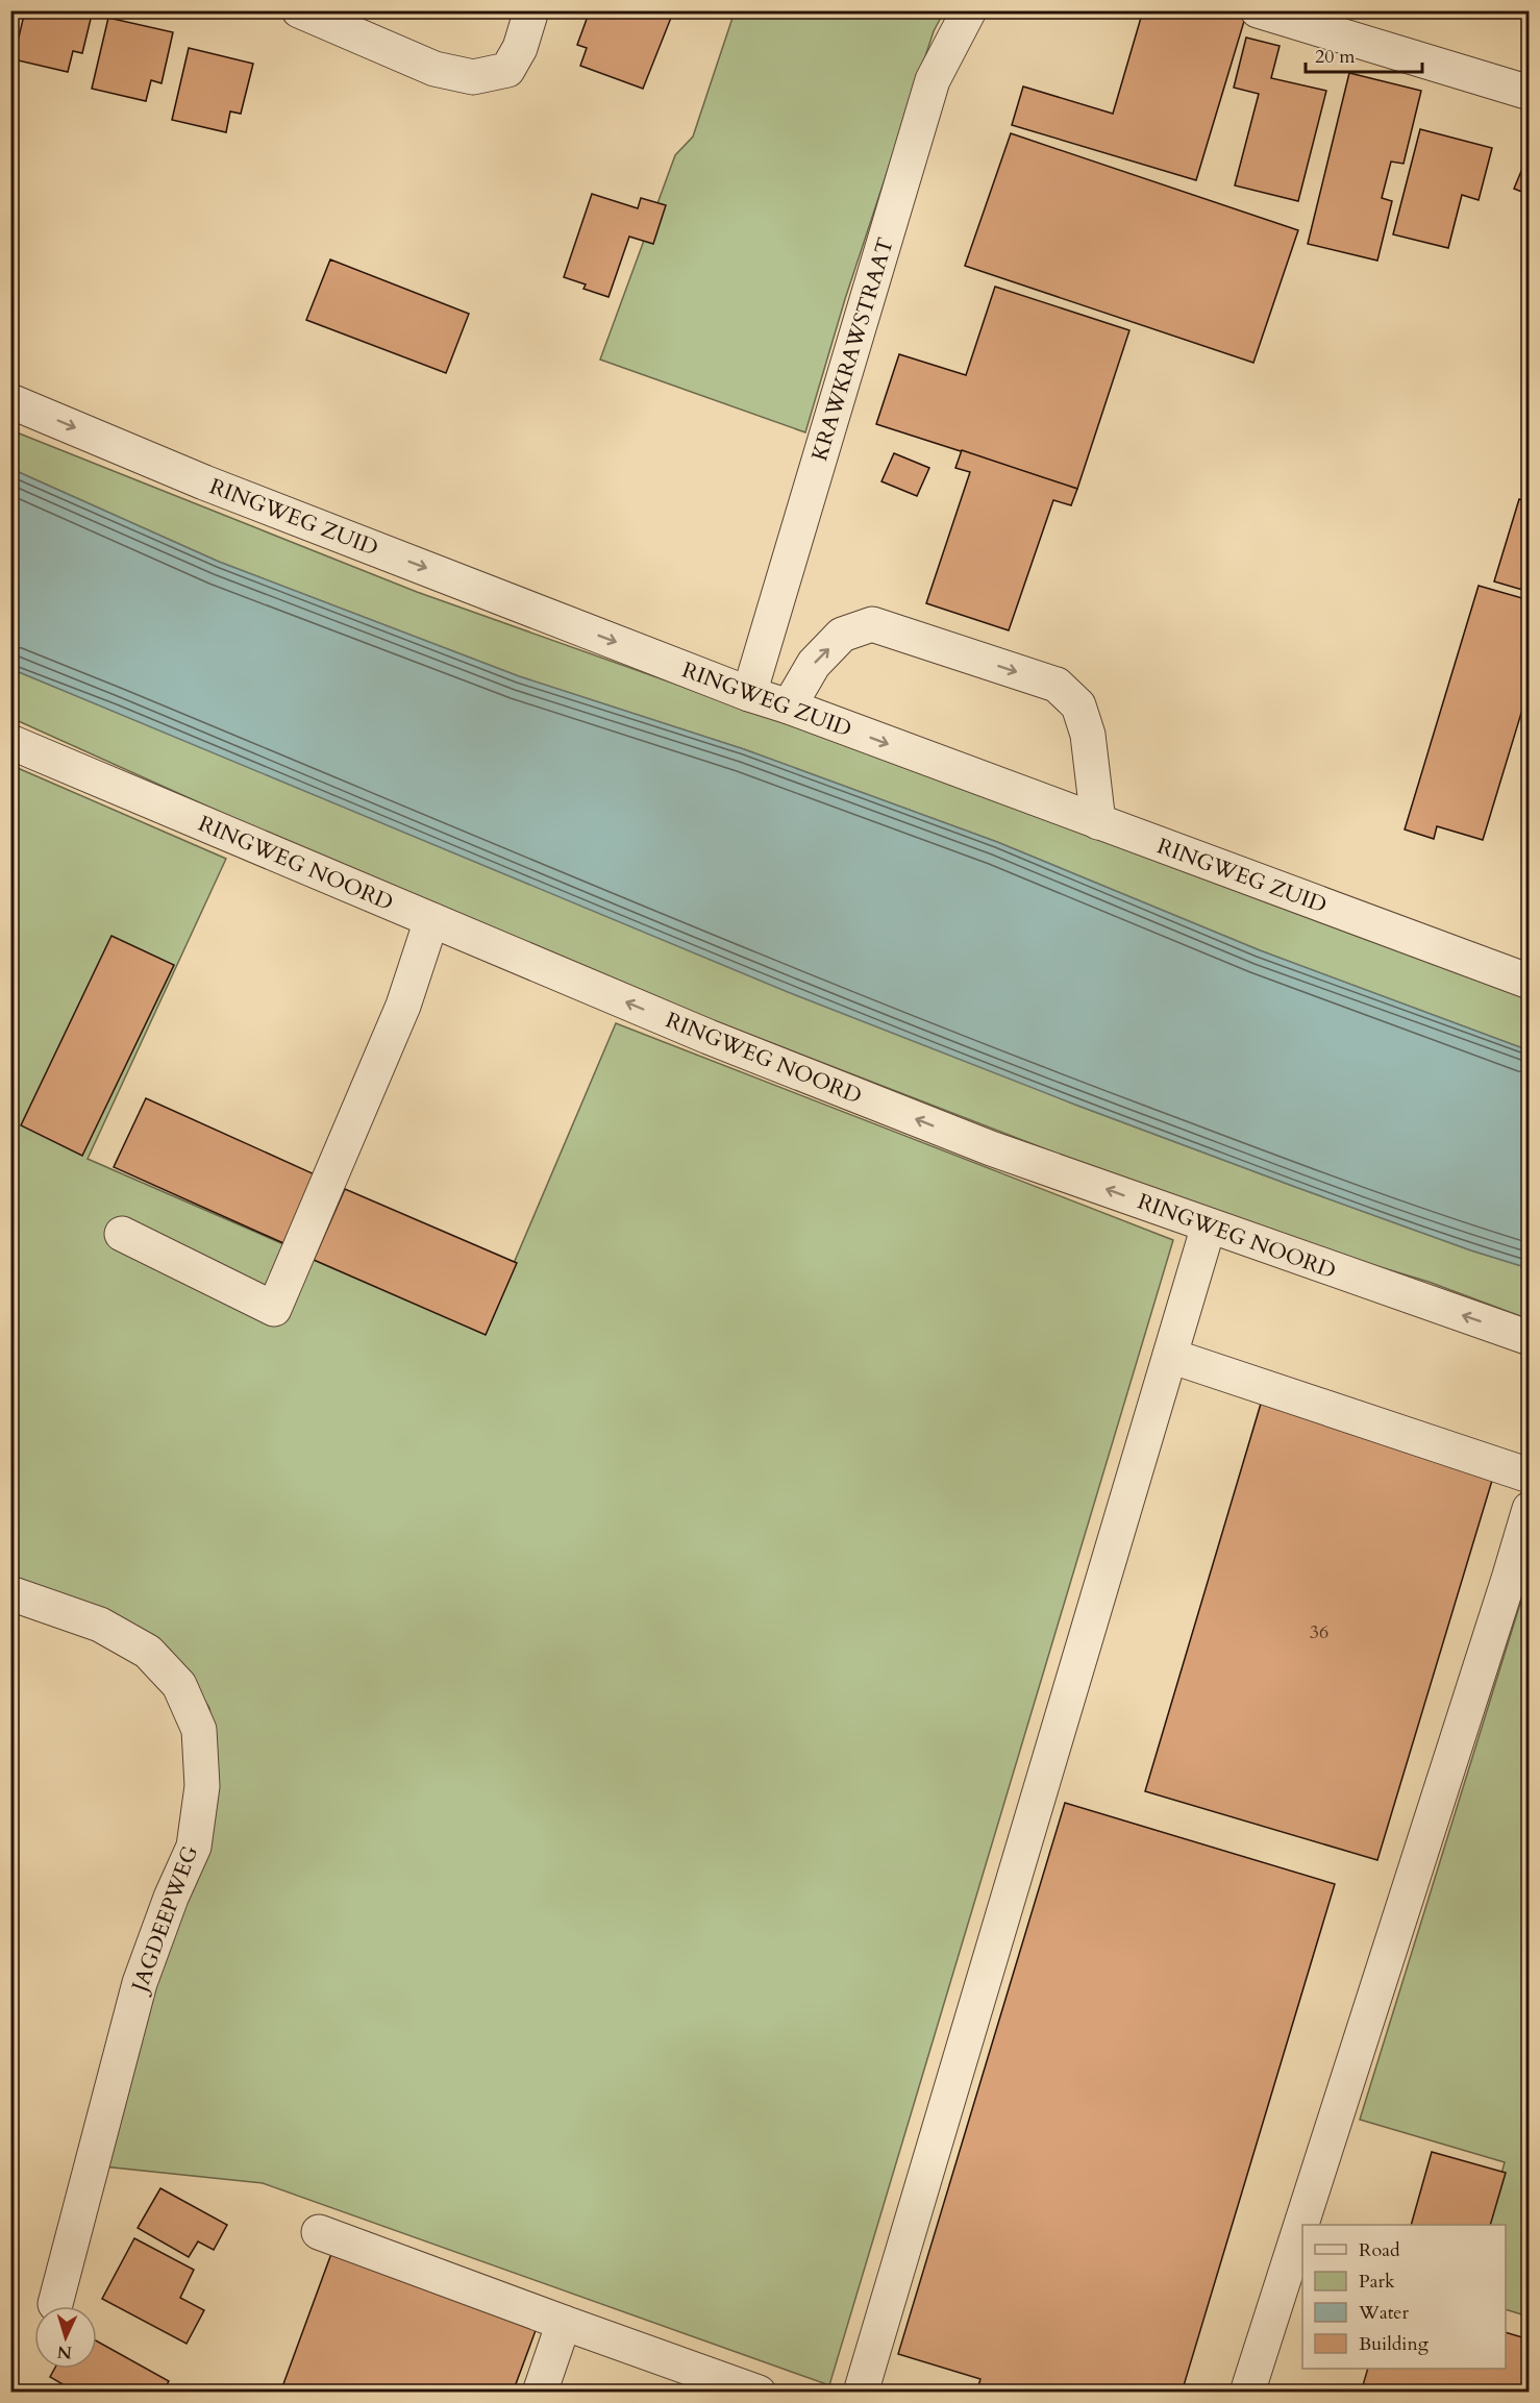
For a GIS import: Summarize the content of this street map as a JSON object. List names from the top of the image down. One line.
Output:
{"streets":{"street":["KRAWKRAWSTRAAT","RINGWEG ZUID","RINGWEG NOORD","JAGDEEPWEG"]},"crossings":[["KRAWKRAWSTRAAT","RINGWEG ZUID"]],"one_way":["RINGWEG ZUID","RINGWEG NOORD"],"house_numbers":["36"],"legend":["Road","Park","Water","Building"],"scale_bar":"20 m","north":"bottom"}
